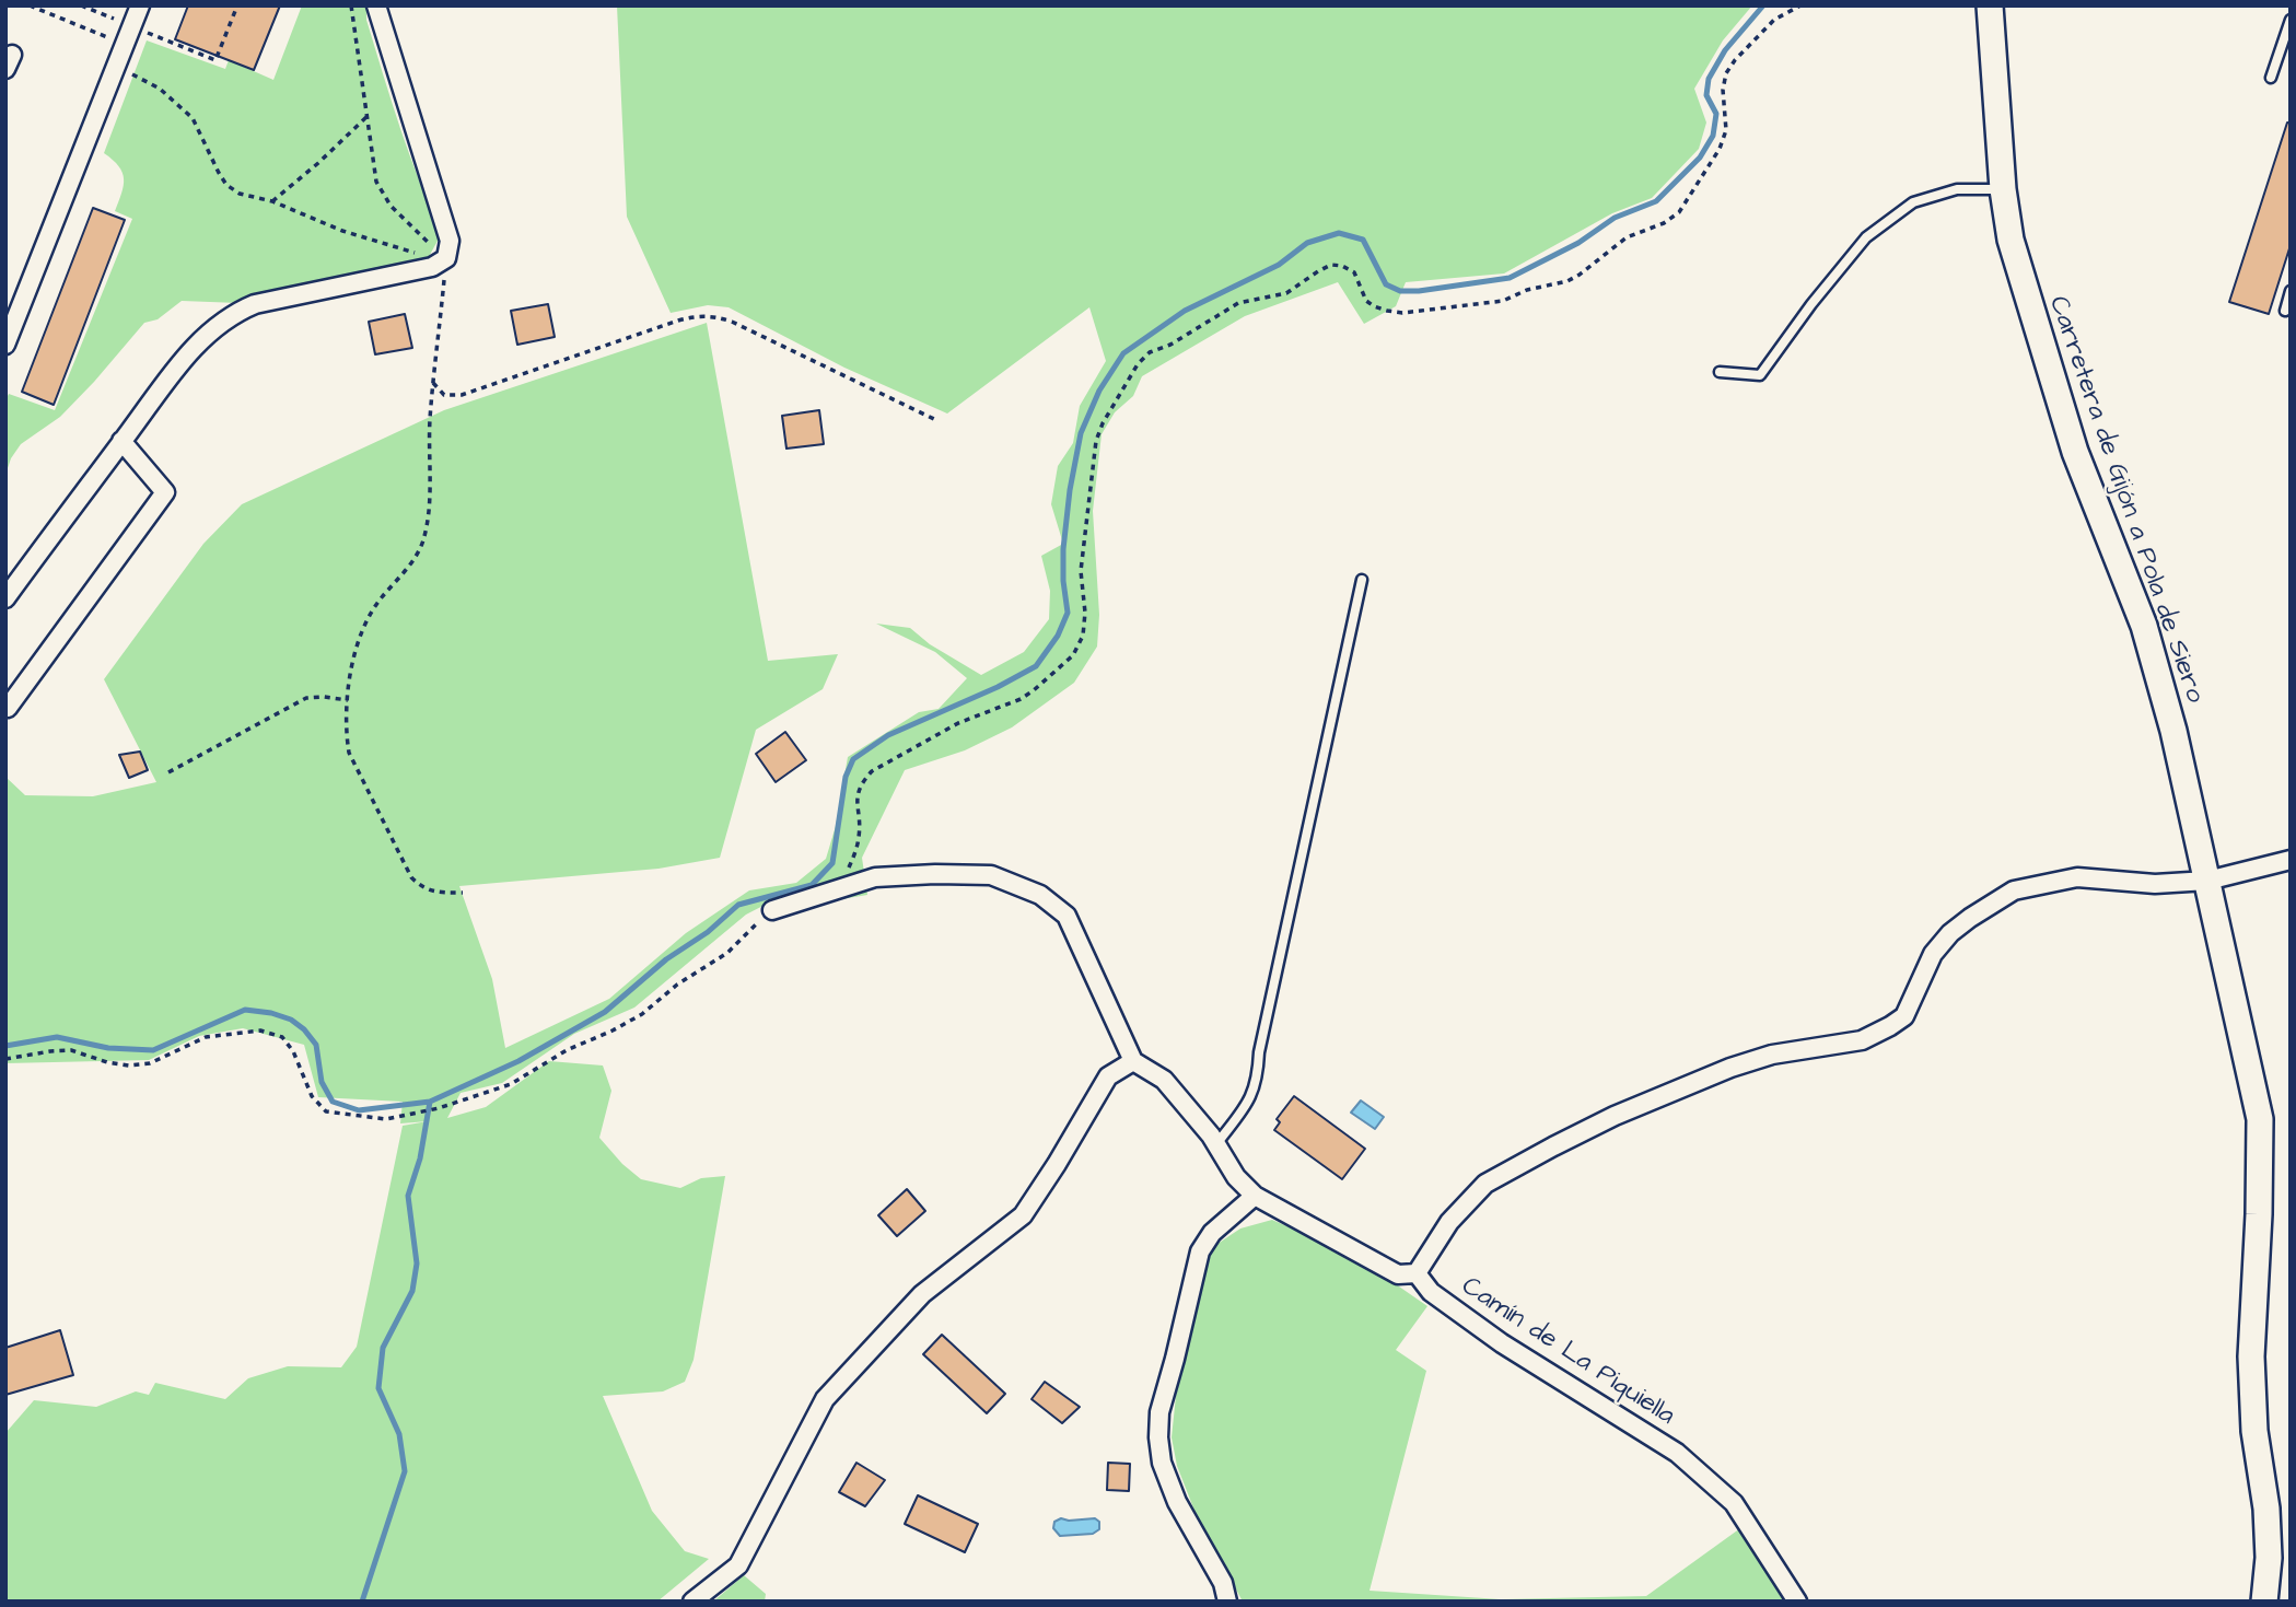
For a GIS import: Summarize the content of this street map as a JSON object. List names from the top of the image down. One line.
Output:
{"streets":{"street":["Carretera de Gijón a Pola de Siero","Camín de La Piquiella"]}}
